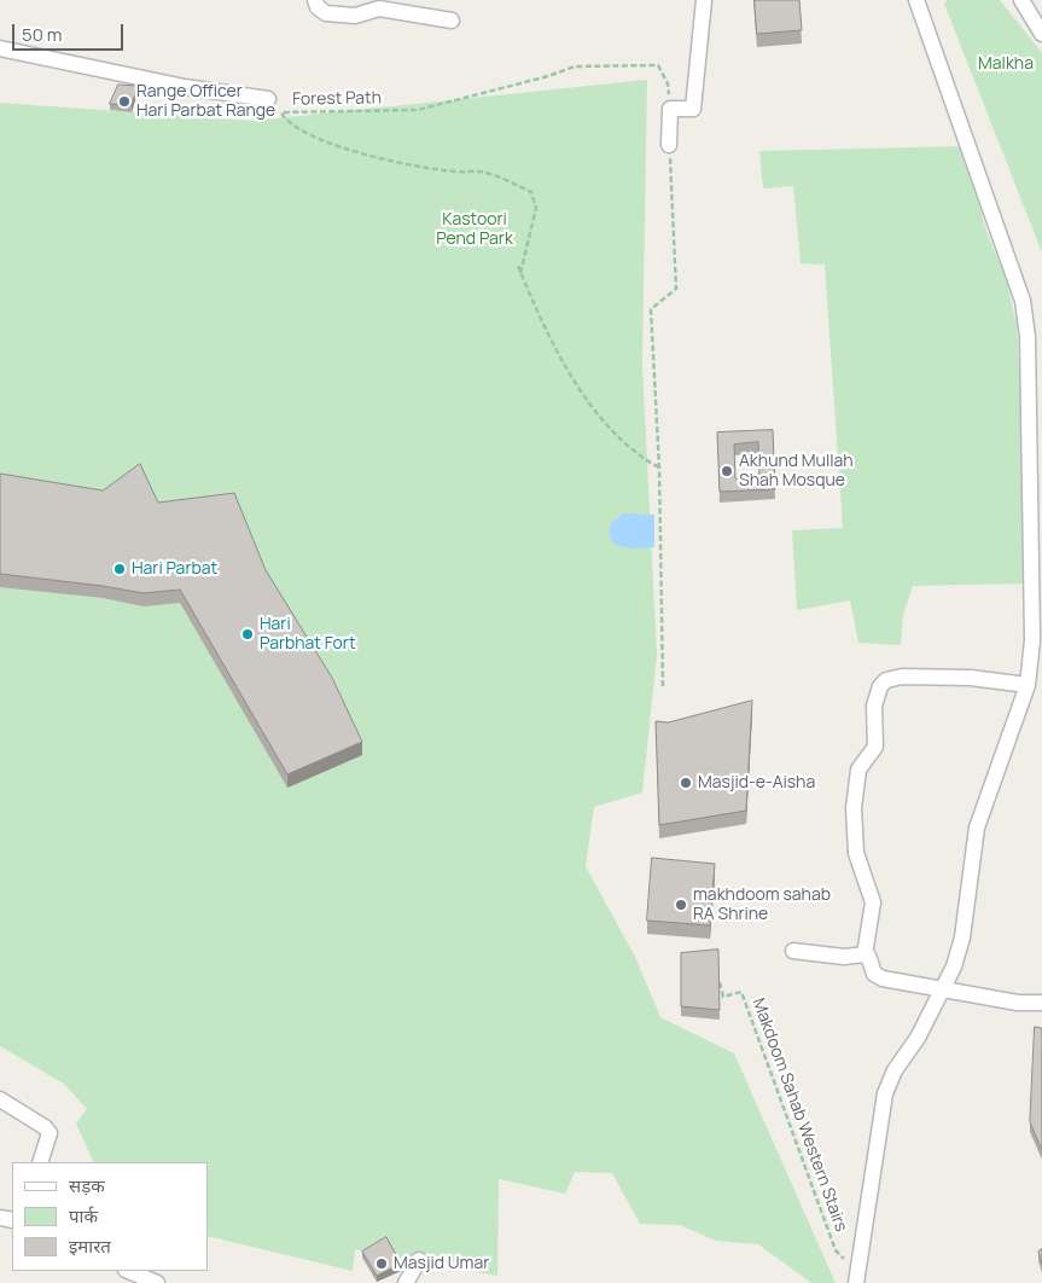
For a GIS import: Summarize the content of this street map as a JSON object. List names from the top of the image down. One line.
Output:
{"streets":{"path":["Forest Path","Makdoom Sahab Western Stairs"]},"parks":["Malkha","Kastoori Pend Park"],"places":["Range Officer Hari Parbat Range","Akhund Mullah Shah Mosque","Hari Parbat","Hari Parbhat Fort","Masjid-e-Aisha","makhdoom sahab RA Shrine","Masjid Umar"],"legend":["सड़क","पार्क","इमारत"],"scale_bar":"50 m"}
